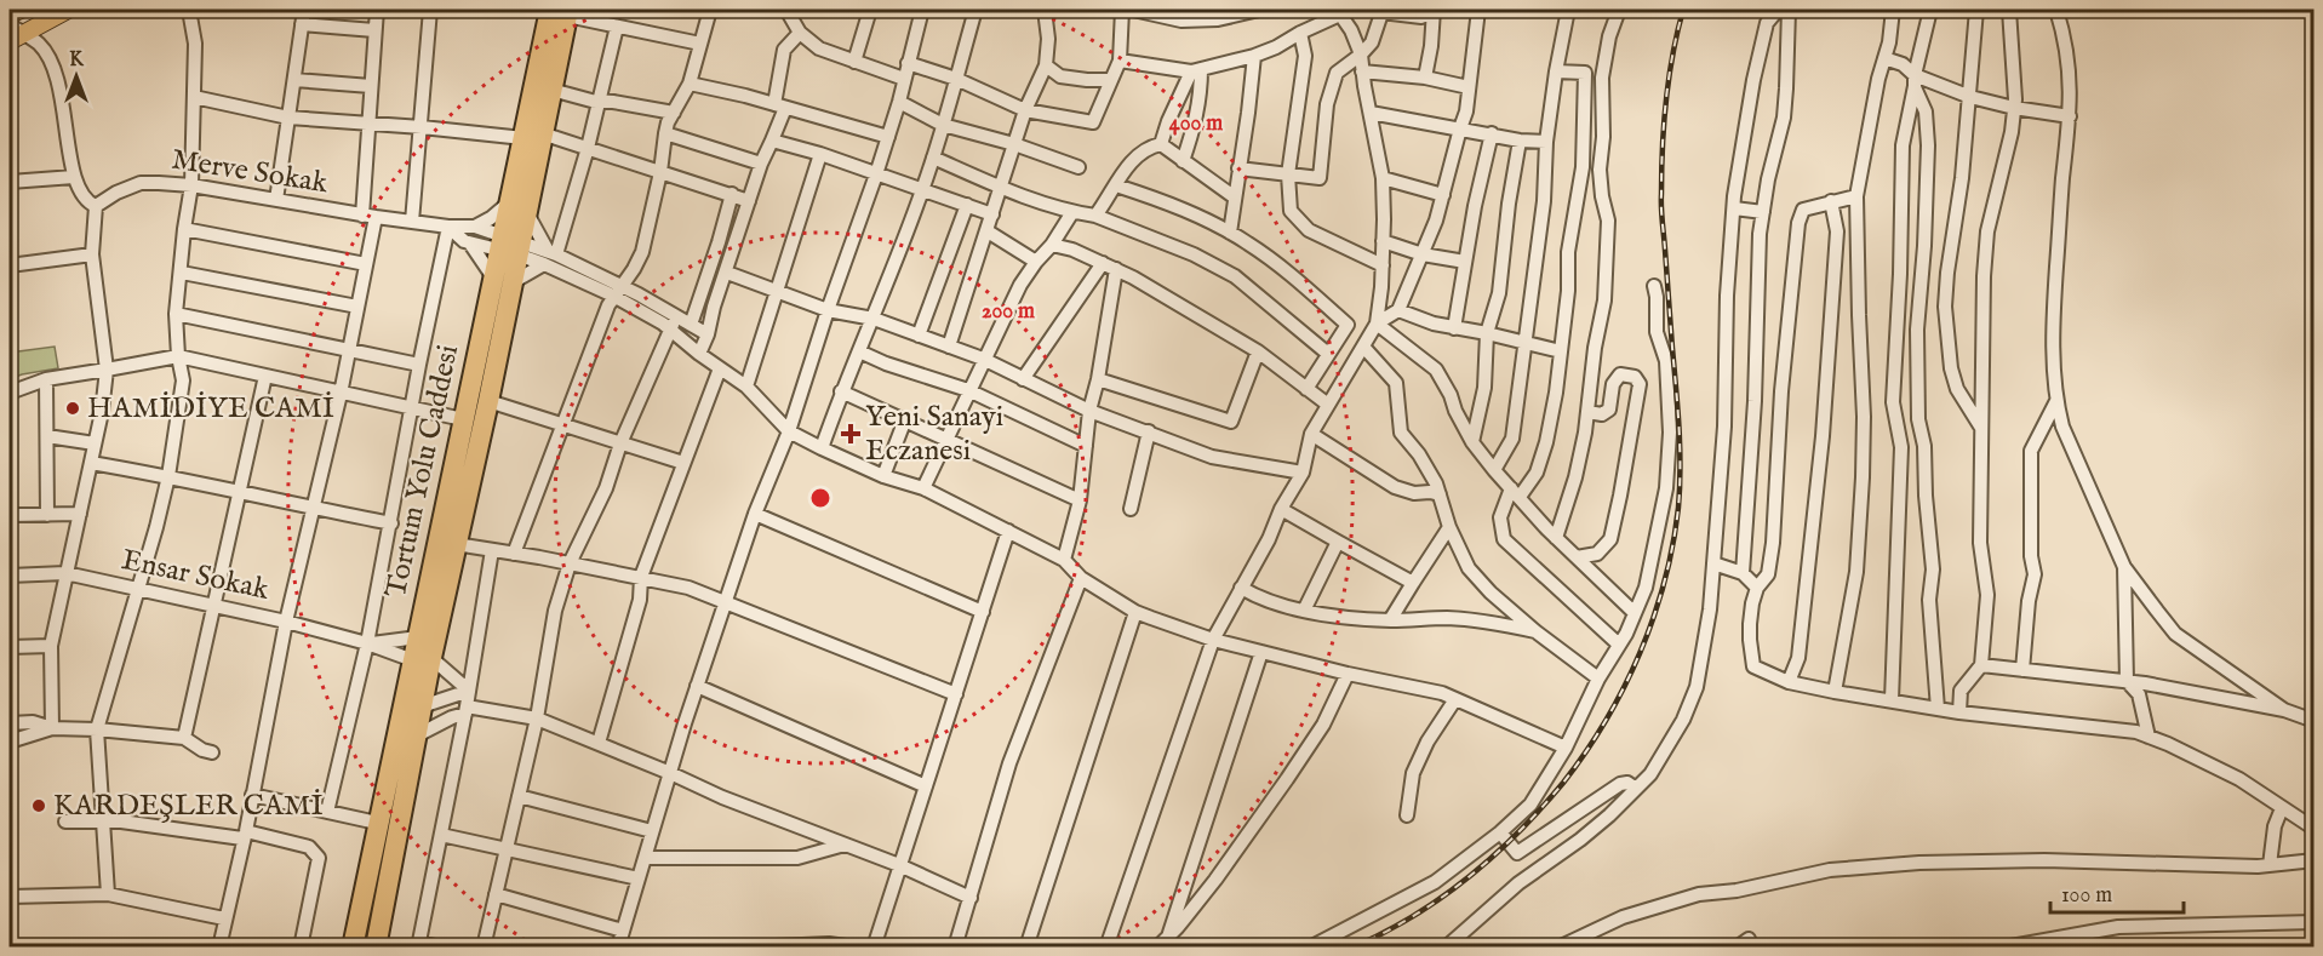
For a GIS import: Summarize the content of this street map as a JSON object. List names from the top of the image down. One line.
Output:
{"streets":{"highway":["Tortum Yolu Caddesi"],"street":["Merve Sokak","Ensar Sokak"]},"crossings":[["Tortum Yolu Caddesi","Ensar Sokak"]],"places":{"other":["HAMİDİYE CAMİ","KARDEŞLER CAMİ"],"health":["Yeni Sanayi Eczanesi"]},"scale_bar":"100 m","north":"top","rings":["400 m","200 m"]}
